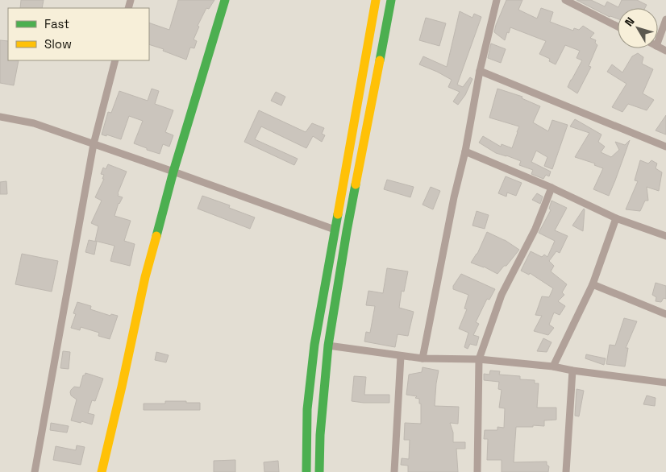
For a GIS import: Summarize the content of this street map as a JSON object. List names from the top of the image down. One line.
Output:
{"legend":["Fast","Slow"],"north":"top left"}
